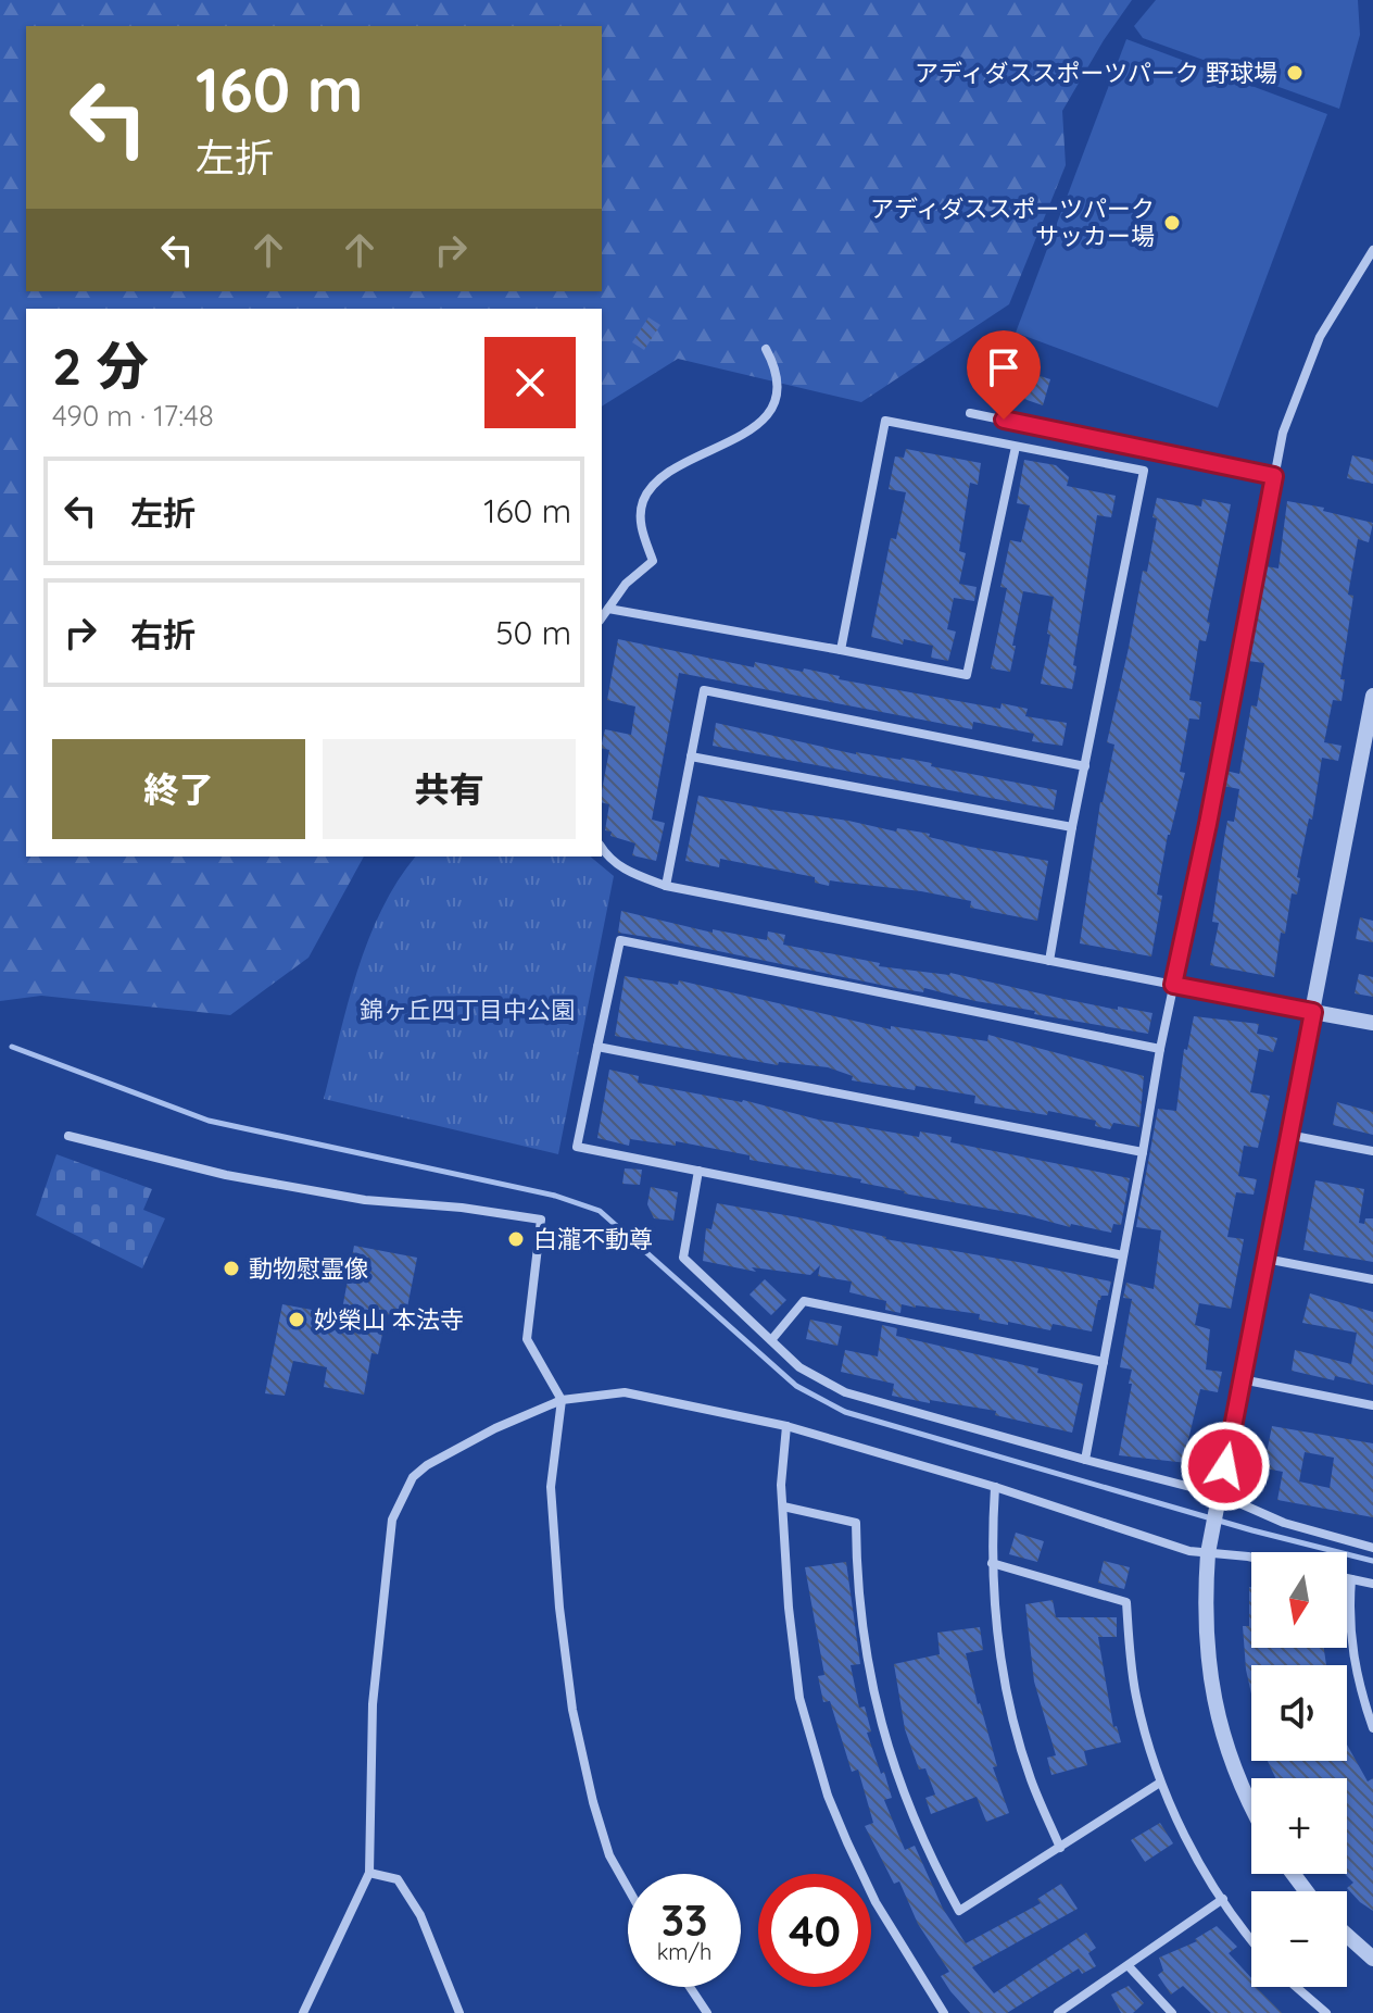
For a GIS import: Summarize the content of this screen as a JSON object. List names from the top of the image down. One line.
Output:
{"parks":["錦ヶ丘四丁目中公園"],"places":["アディダススポーツパーク 野球場","アディダススポーツパーク サッカー場","白瀧不動尊","動物慰霊像","妙榮山 本法寺"],"north":"bottom","page":{"turn":["160 m","左折"],"heading":["2 分","490 m · 17:48"],"list":[{"name":"左折","value":"160 m"},{"name":"右折","value":"50 m"}],"buttons":["終了","共有"],"map_buttons":["+","−"],"speed":"33 km/h","limit":"40"}}
